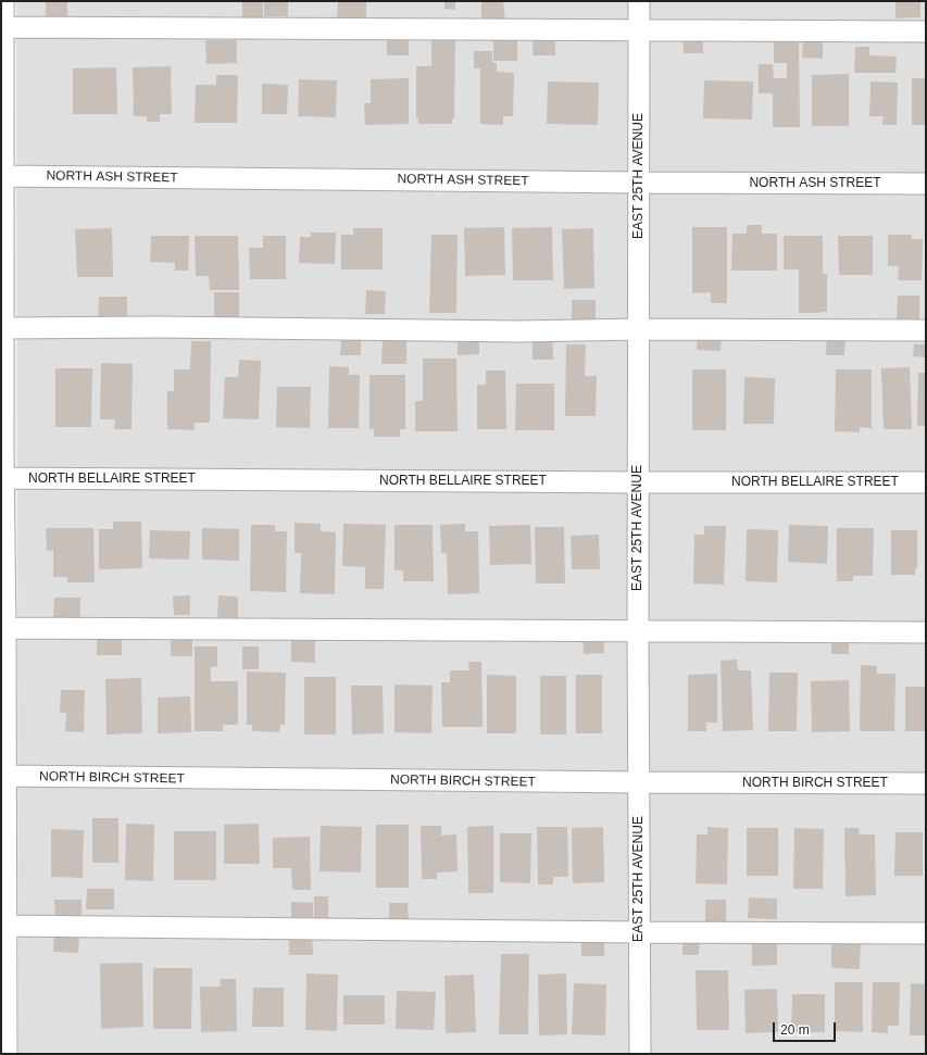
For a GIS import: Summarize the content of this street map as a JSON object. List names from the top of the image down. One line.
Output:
{"streets":{"street":["EAST 25TH AVENUE","NORTH ASH STREET","NORTH BELLAIRE STREET","NORTH BIRCH STREET"]},"crossings":[["EAST 25TH AVENUE","NORTH ASH STREET"],["EAST 25TH AVENUE","NORTH BELLAIRE STREET"],["EAST 25TH AVENUE","NORTH BIRCH STREET"]],"scale_bar":"20 m"}
